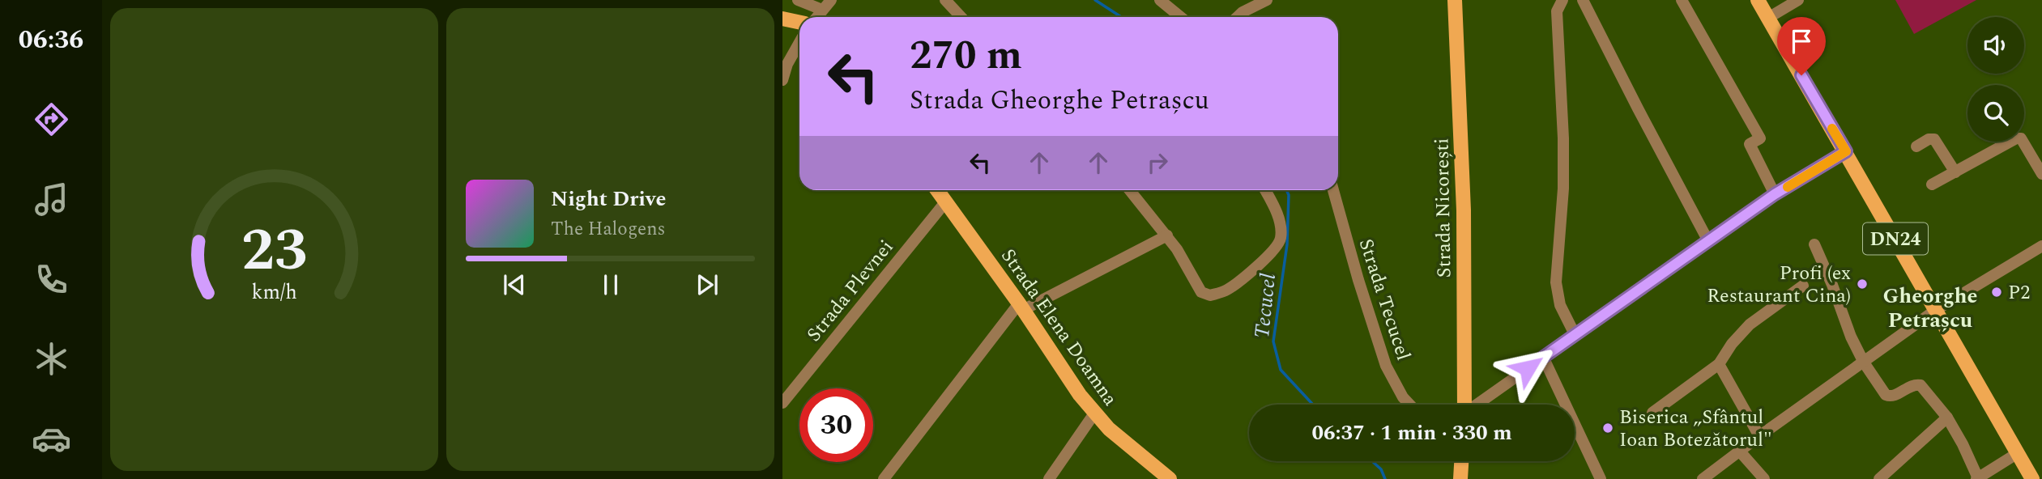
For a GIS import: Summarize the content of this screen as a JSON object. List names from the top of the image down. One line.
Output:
{"streets":{"main road":["Strada Nicorești","DN24","Strada Elena Doamna"],"street":["Strada Plevnei","Strada Tecucel"]},"crossings":[["Strada Plevnei","Strada Elena Doamna"]],"districts":["Gheorghe Petrașcu"],"water":["Tecucel"],"places":["Profi (ex Restaurant Cina)","P2","Biserica „Sfântul Ioan Botezătorul\""],"page":{"tabs":"06:36","turn":["270 m","Strada Gheorghe Petrașcu"],"song":["Night Drive","The Halogens"],"limit":"30","trip":"06:37 · 1 min · 330 m","gauge":["23","km/h"]}}
